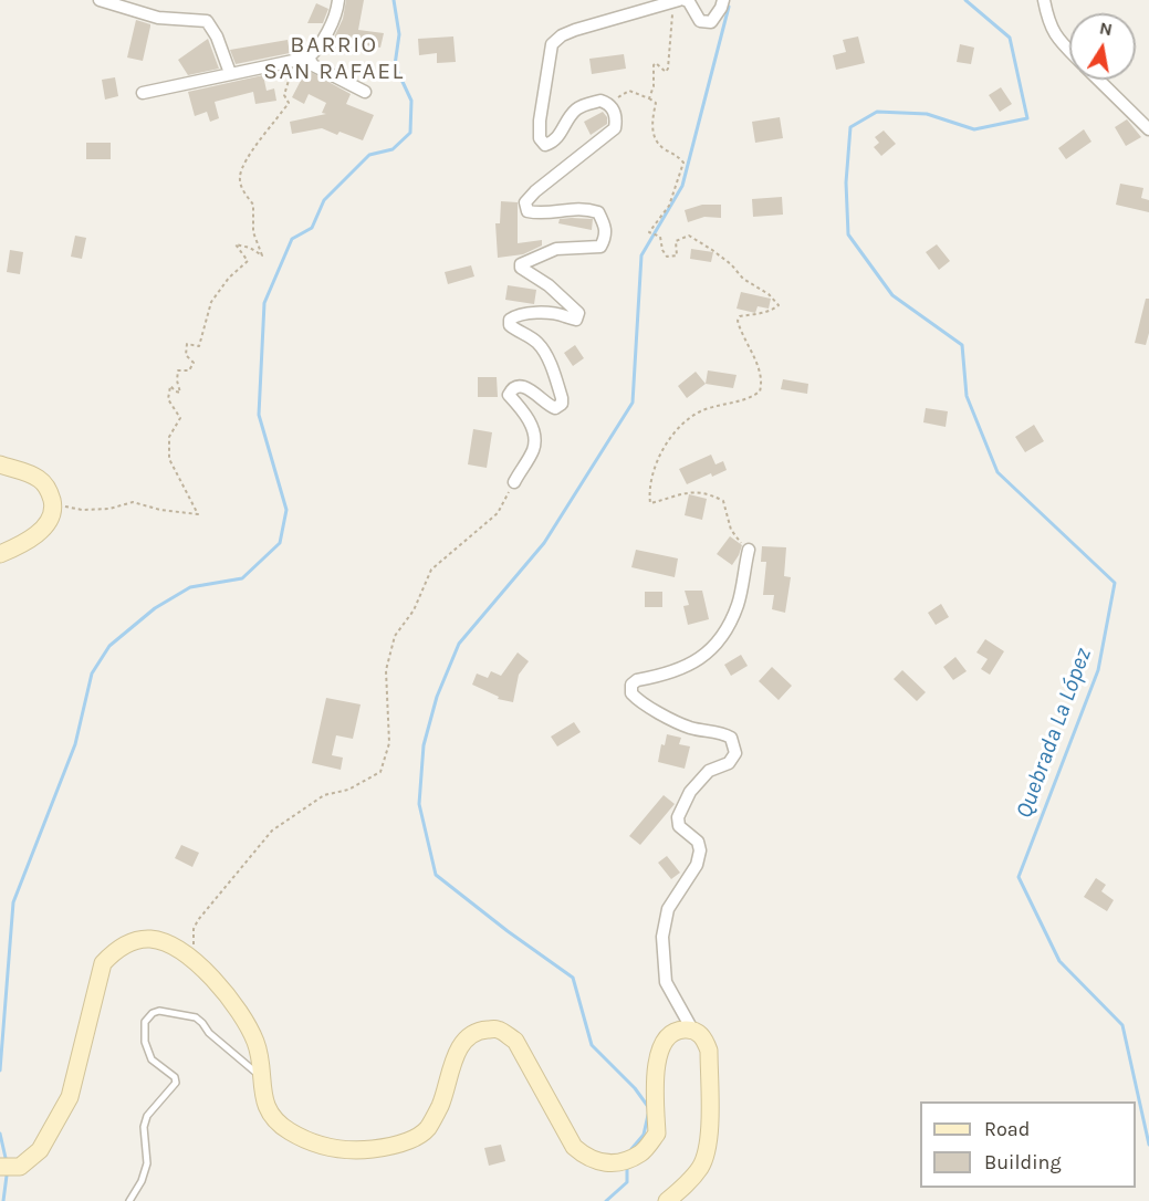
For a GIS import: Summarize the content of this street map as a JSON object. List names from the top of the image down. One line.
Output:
{"districts":["BARRIO SAN RAFAEL"],"water":["Quebrada La López"],"legend":["Road","Building"],"north":"top"}
